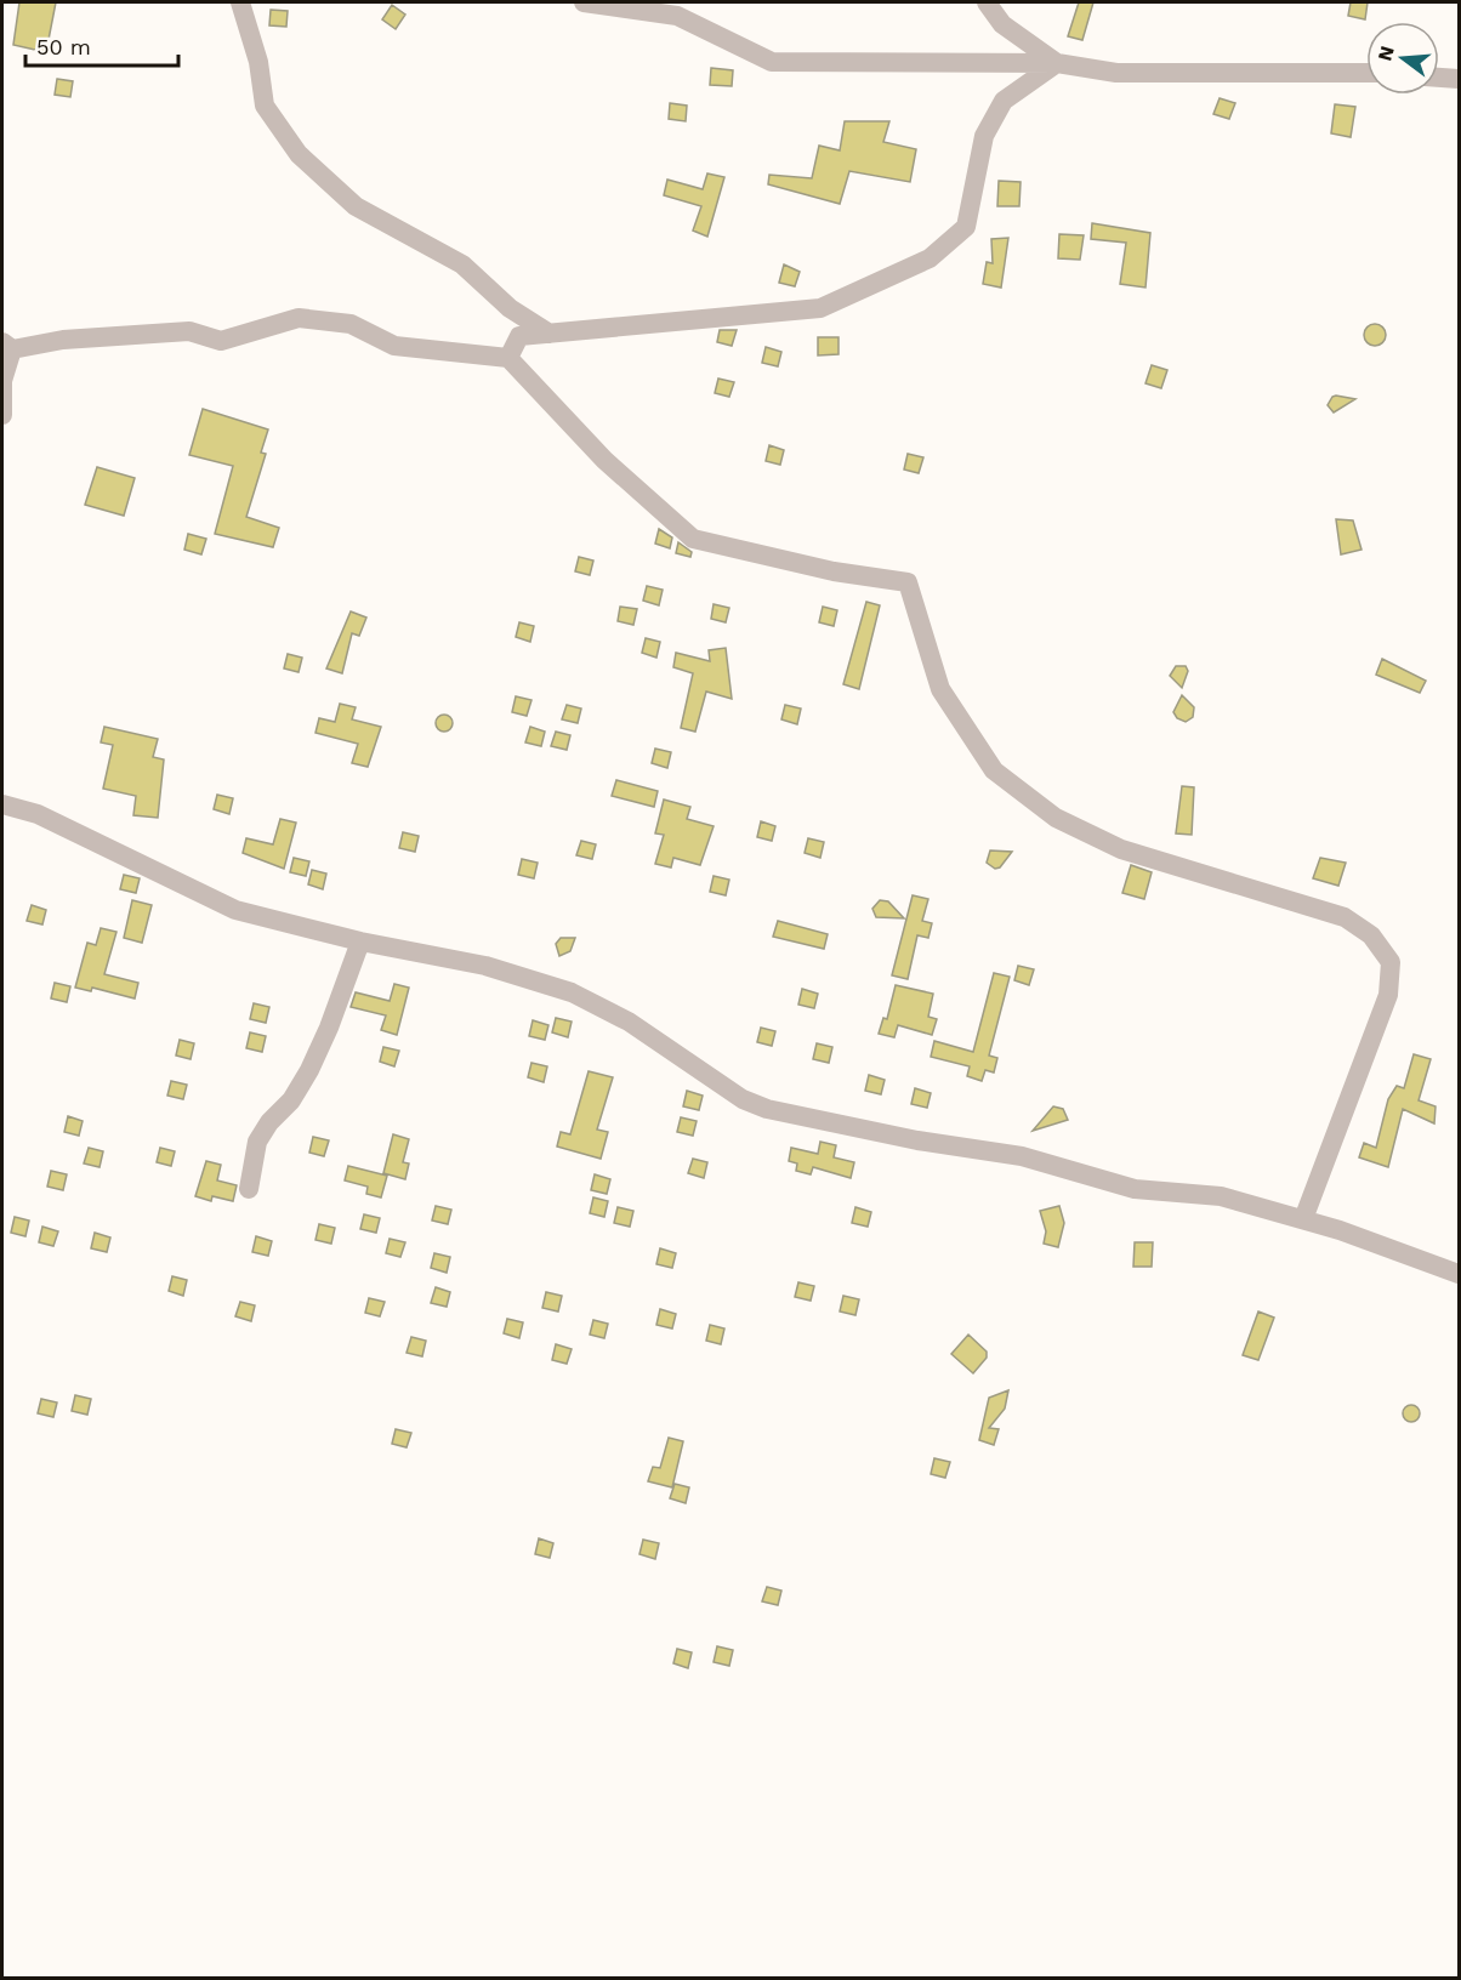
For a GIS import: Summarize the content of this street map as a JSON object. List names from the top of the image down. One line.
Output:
{"scale_bar":"50 m","north":"left"}
